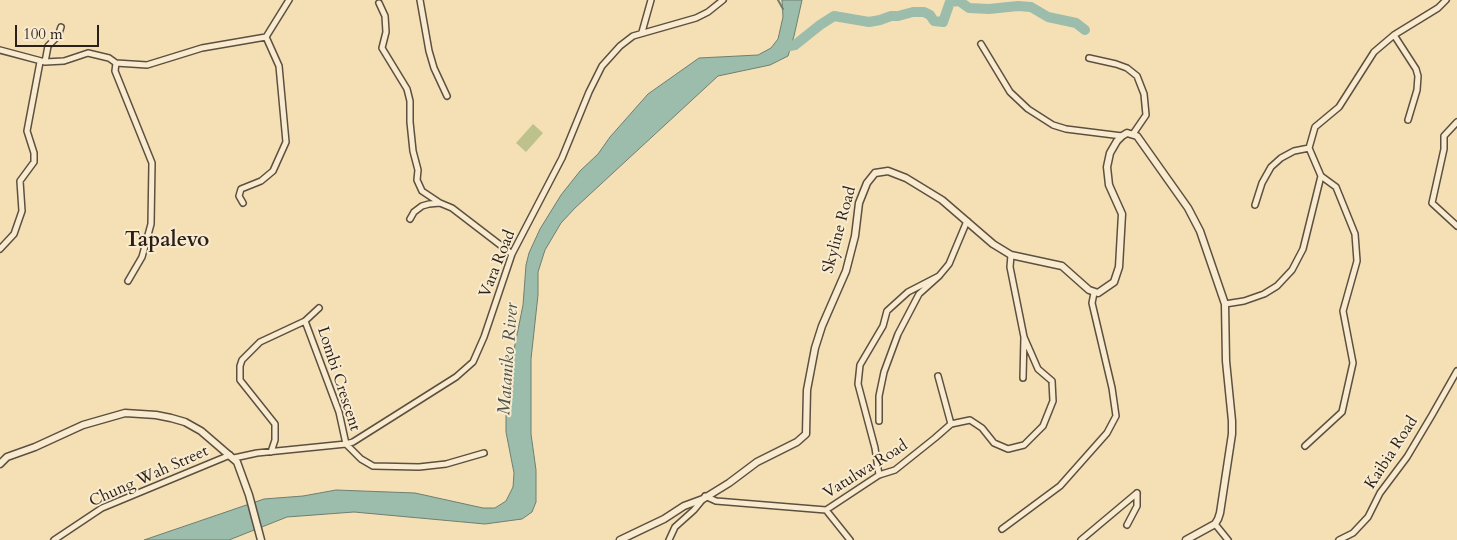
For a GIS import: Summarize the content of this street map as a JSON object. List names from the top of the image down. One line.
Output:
{"streets":{"street":["Skyline Road","Vara Road","Lombi Crescent","Kaibia Road","Vatulwa Road","Chung Wah Street"]},"crossings":[["Vara Road","Lombi Crescent"],["Vara Road","Chung Wah Street"]],"districts":["Tapalevo"],"water":["Mataniko River"],"scale_bar":"100 m"}
